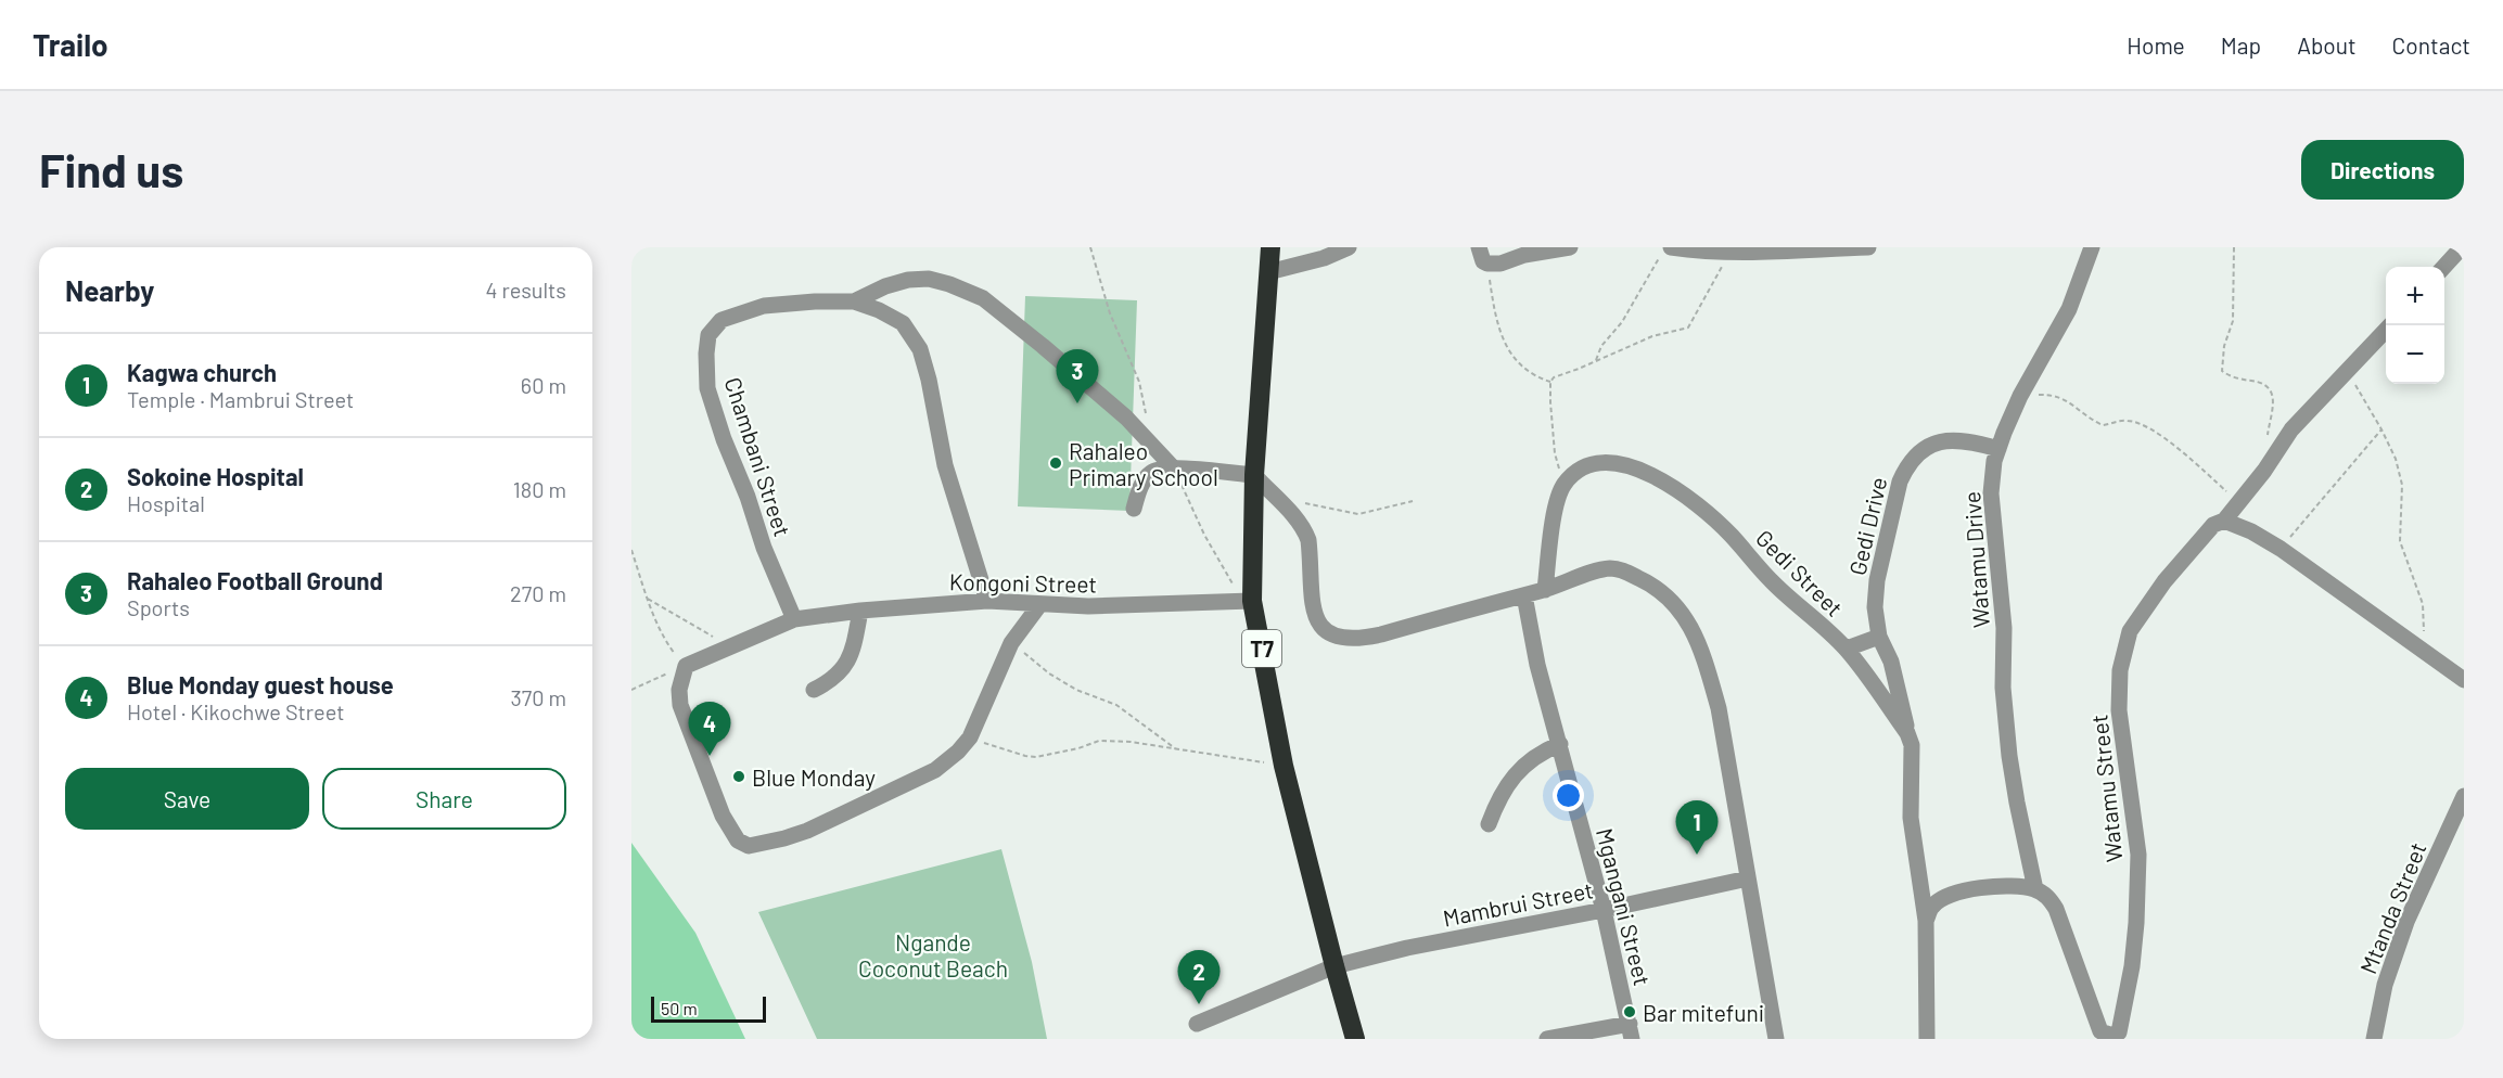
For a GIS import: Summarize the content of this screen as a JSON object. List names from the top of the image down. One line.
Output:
{"streets":{"highway":["T7"],"street":["Chambani Street","Gedi Drive","Watamu Drive","Gedi Street","Kongoni Street","Watamu Street","Mambrui Street","Mgangani Street","Mtanda Street"]},"crossings":[["Chambani Street","Kongoni Street"],["Gedi Drive","Watamu Drive"],["Gedi Drive","Gedi Street"],["Watamu Drive","Watamu Street"],["Kongoni Street","T7"],["T7","Mambrui Street"],["Mambrui Street","Mgangani Street"]],"parks":["Ngande Coconut Beach"],"places":["Rahaleo Primary School","Blue Monday","Bar mitefuni"],"scale_bar":"50 m","page":{"header":"Trailo","nav":["Home","Map","About","Contact"],"buttons":["Directions",["Save","Share"]],"title":"Find us","heading":["Nearby","4 results"],"map_buttons":["+","−"],"list":[{"mark":"1","name":"Kagwa church","note":"Temple · Mambrui Street","value":"60 m"},{"mark":"2","name":"Sokoine Hospital","note":"Hospital","value":"180 m"},{"mark":"3","name":"Rahaleo Football Ground","note":"Sports","value":"270 m"},{"mark":"4","name":"Blue Monday guest house","note":"Hotel · Kikochwe Street","value":"370 m"}],"pins":["3","4","1","2"],"scale":"50 m"}}
